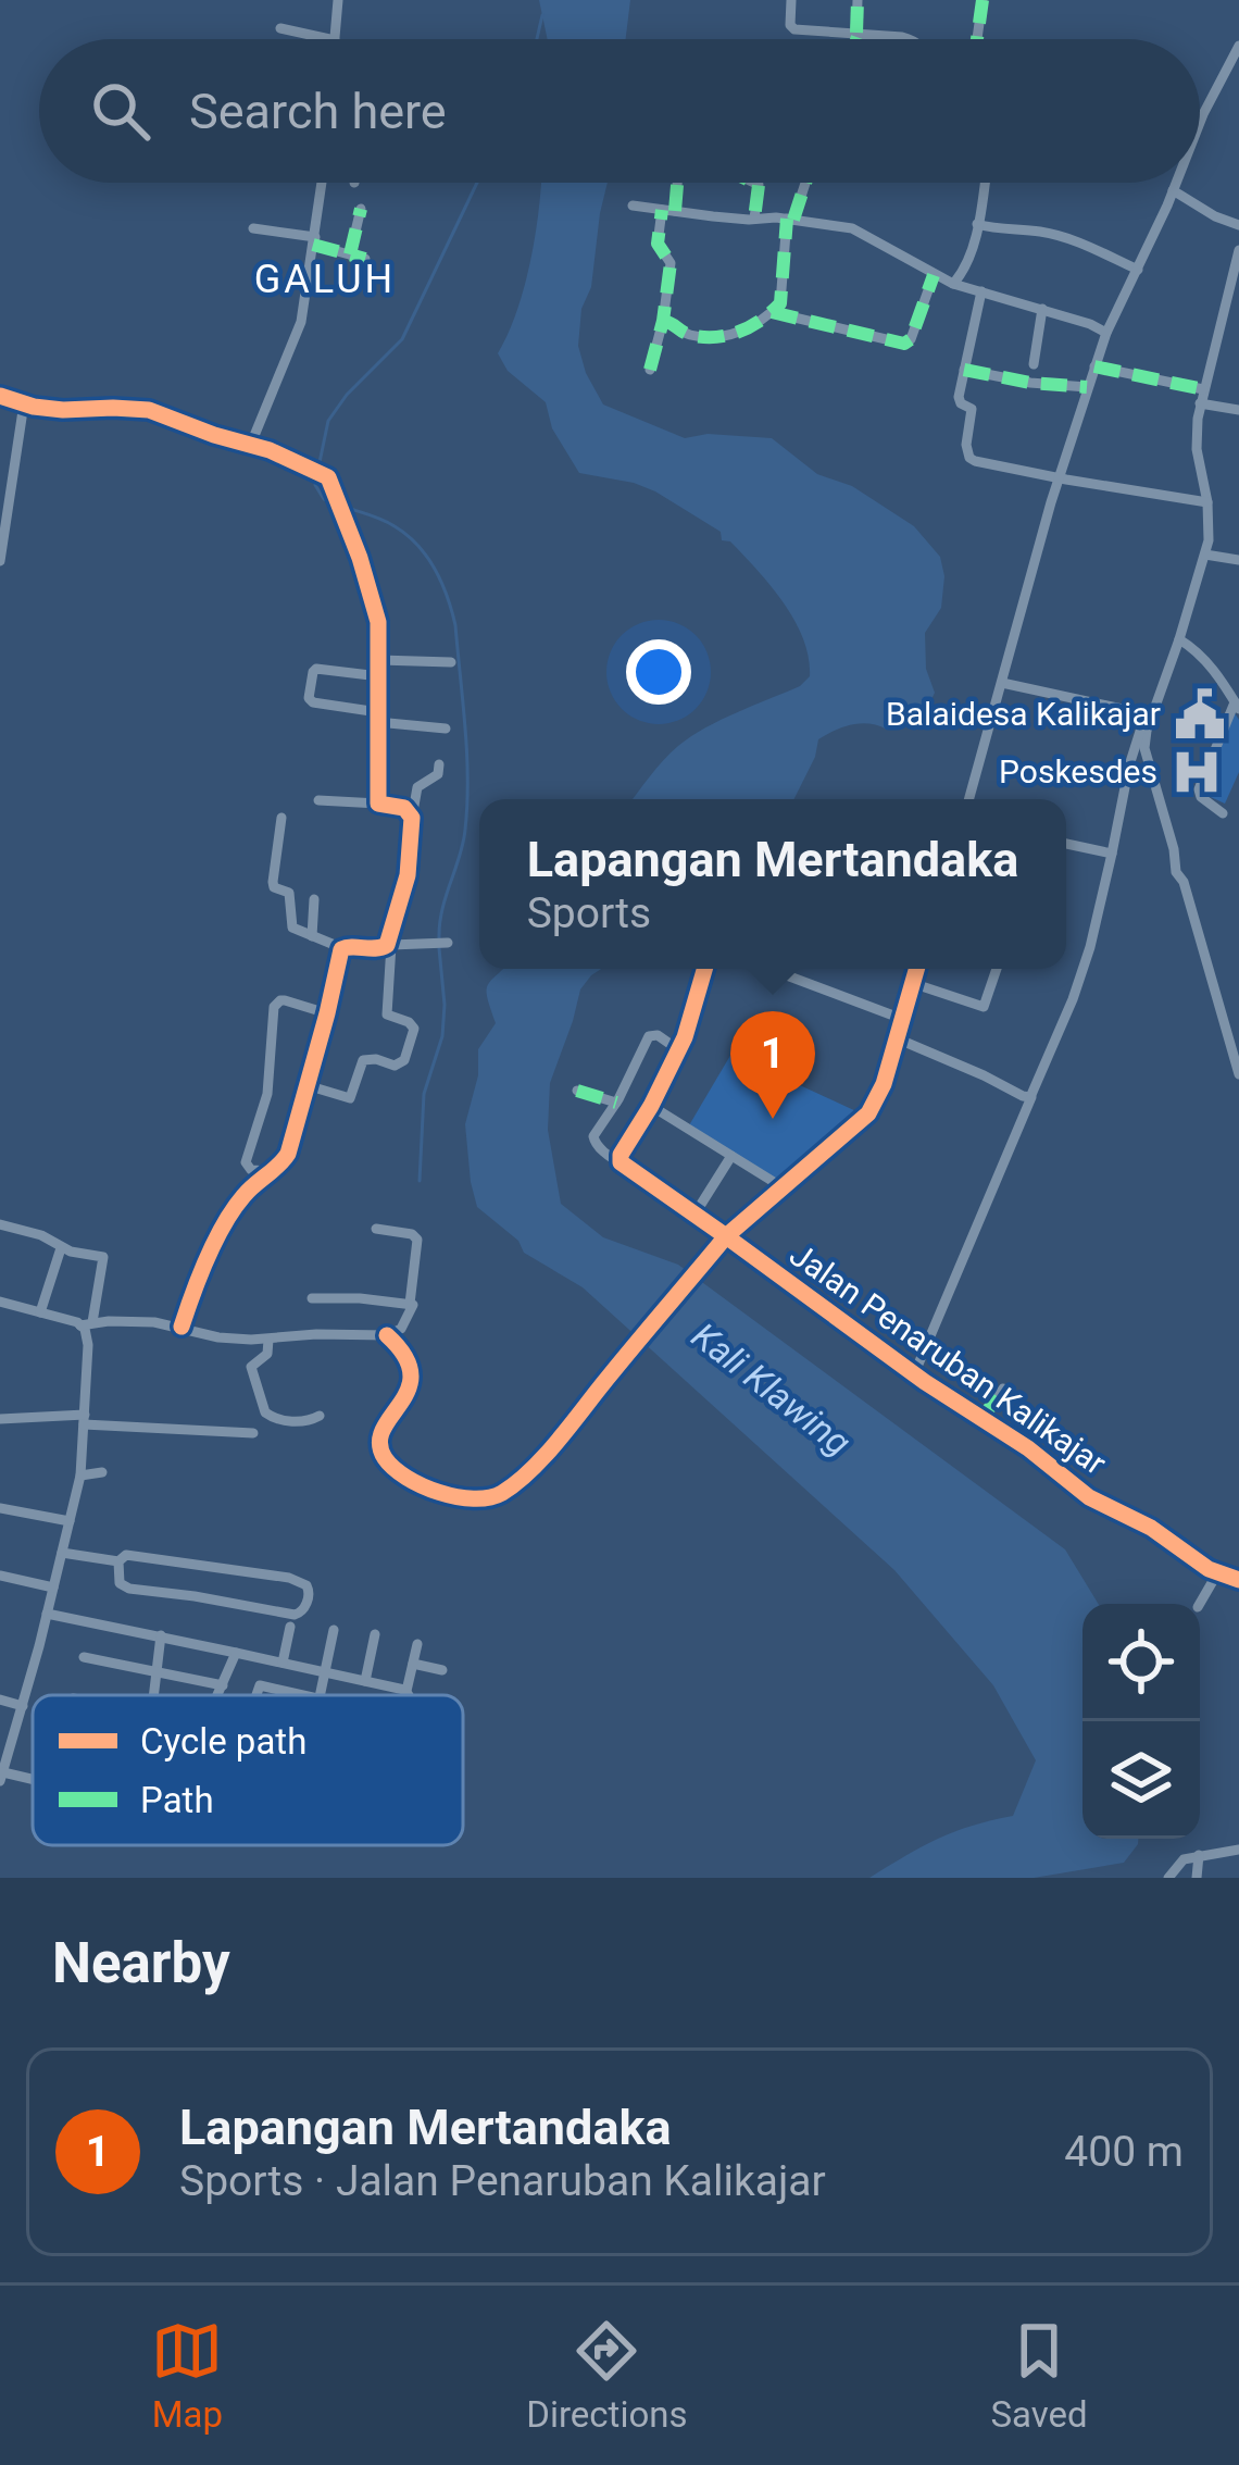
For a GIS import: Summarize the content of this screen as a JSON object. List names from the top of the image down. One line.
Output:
{"streets":{"street":["Jalan Penaruban Kalikajar"]},"districts":["GALUH"],"water":["Kali Klawing"],"places":{"public building":["Balaidesa Kalikajar"],"hospital":["Poskesdes"]},"legend":["Cycle path","Path"],"page":{"search":"Search here","popup":["Lapangan Mertandaka","Sports"],"pins":"1","heading":"Nearby","list":[{"mark":"1","name":"Lapangan Mertandaka","note":"Sports · Jalan Penaruban Kalikajar","value":"400 m"}],"nav":["Map","Directions","Saved"]}}
